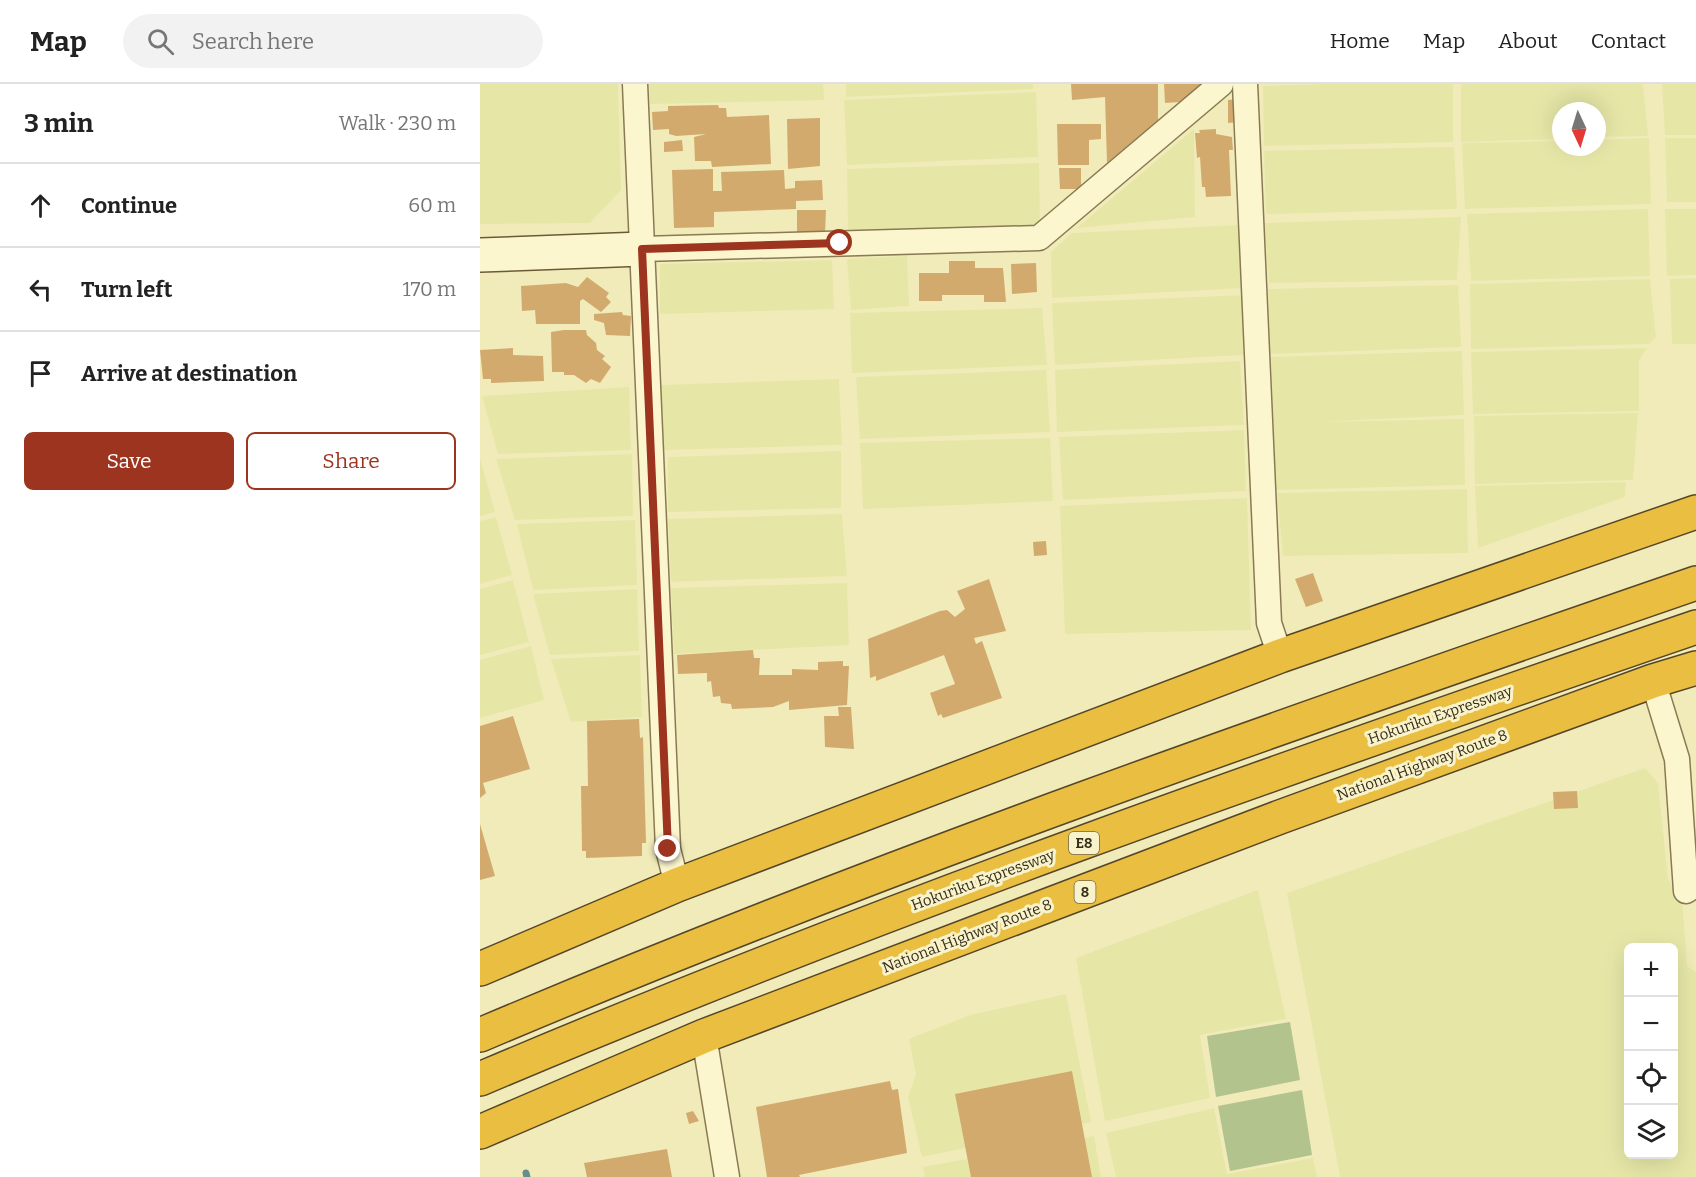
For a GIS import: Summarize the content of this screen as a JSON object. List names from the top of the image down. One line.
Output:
{"streets":{"highway":["Hokuriku Expressway","National Highway Route 8","E8","8"]},"north":"bottom","page":{"header":"Map","search":"Search here","nav":["Home","Map","About","Contact"],"heading":["3 min","Walk · 230 m"],"list":[["Continue","60 m"],["Turn left","170 m"],"Arrive at destination"],"buttons":["Save","Share"],"map_buttons":["+","−"]}}
